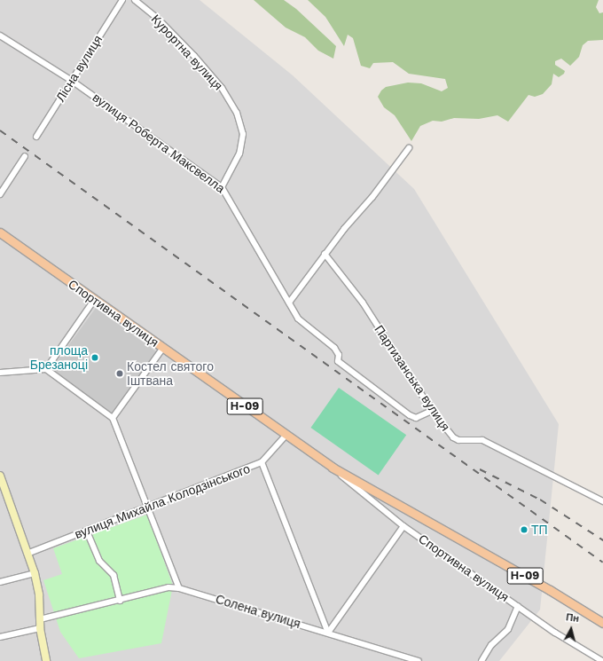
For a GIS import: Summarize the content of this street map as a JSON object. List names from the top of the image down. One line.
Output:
{"streets":{"main road":["Спортивна вулиця","Н-09"],"street":["Курортна вулиця","Лісна вулиця","вулиця Роберта Максвелла","Партизанська вулиця","вулиця Михайла Колодзінського","Солена вулиця"]},"crossings":[["Курортна вулиця","вулиця Роберта Максвелла"],["Лісна вулиця","вулиця Роберта Максвелла"],["вулиця Роберта Максвелла","Партизанська вулиця"],["Спортивна вулиця","вулиця Михайла Колодзінського"]],"places":["площа Брезаноці","Костел святого Іштвана","ТП"],"north":"top"}
